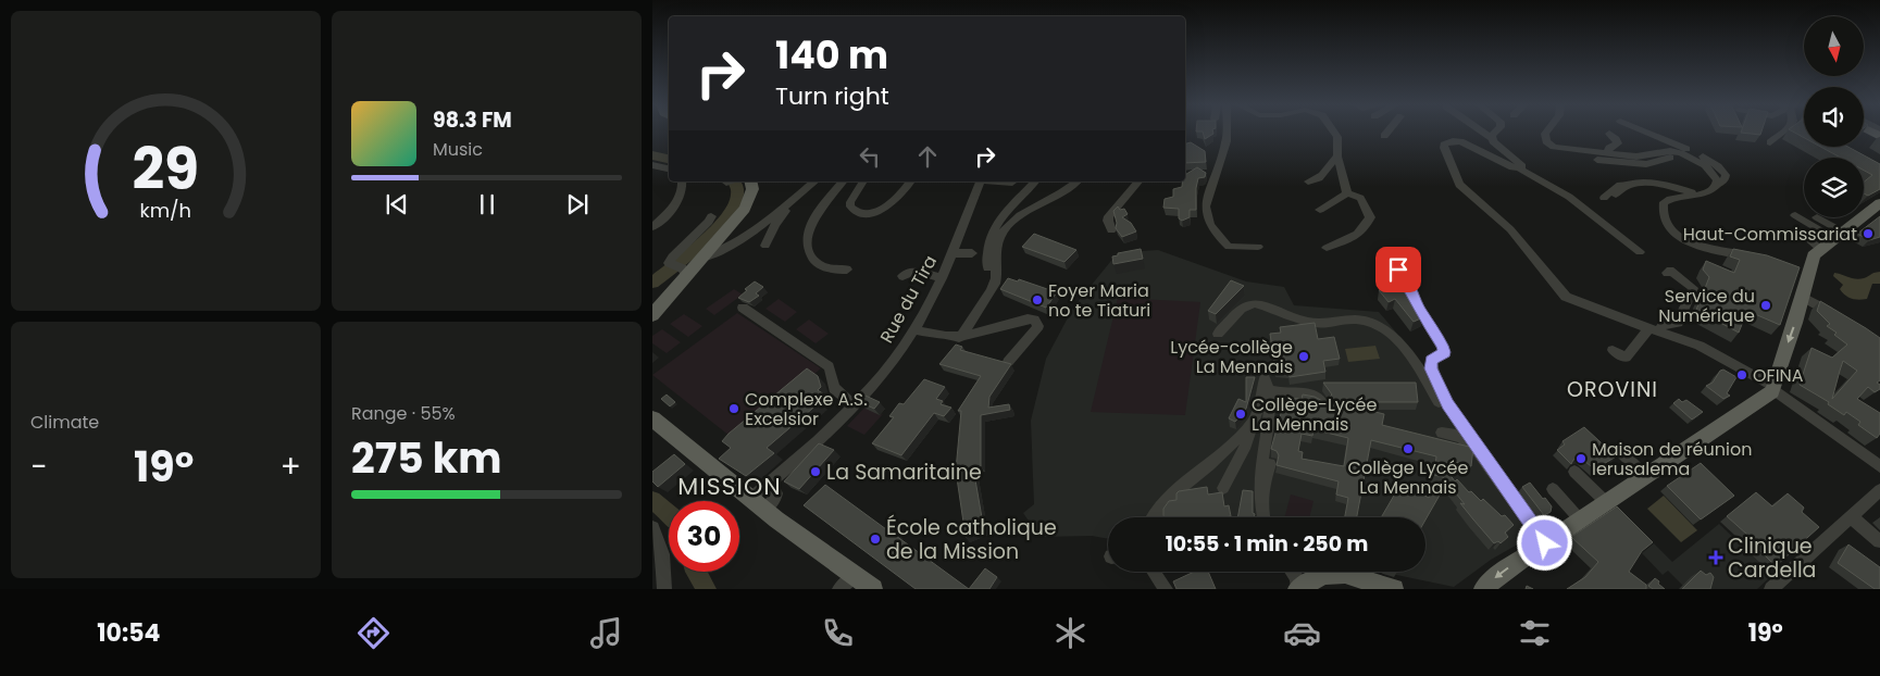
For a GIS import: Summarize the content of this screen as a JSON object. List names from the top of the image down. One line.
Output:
{"streets":{"street":["Rue du Tira"]},"districts":["OROVINI","MISSION"],"places":{"other":["Haut-Commissariat","Foyer Maria no te Tiaturi","Service du Numérique","Lycée-collège La Mennais","OFINA","Complexe A.S. Excelsior","Collège-Lycée La Mennais","Collège Lycée La Mennais","Maison de réunion Ierusalema","La Samaritaine","École catholique de la Mission"],"health":["Clinique Cardella"]},"north":"bottom","page":{"turn":["140 m","Turn right"],"song":["98.3 FM","Music"],"tile":["Climate",["Range · 55%","275 km"]],"heat":["−","19°","+"],"limit":"30","trip":"10:55 · 1 min · 250 m","tabs":["10:54","19°"],"gauge":["29","km/h"]}}
